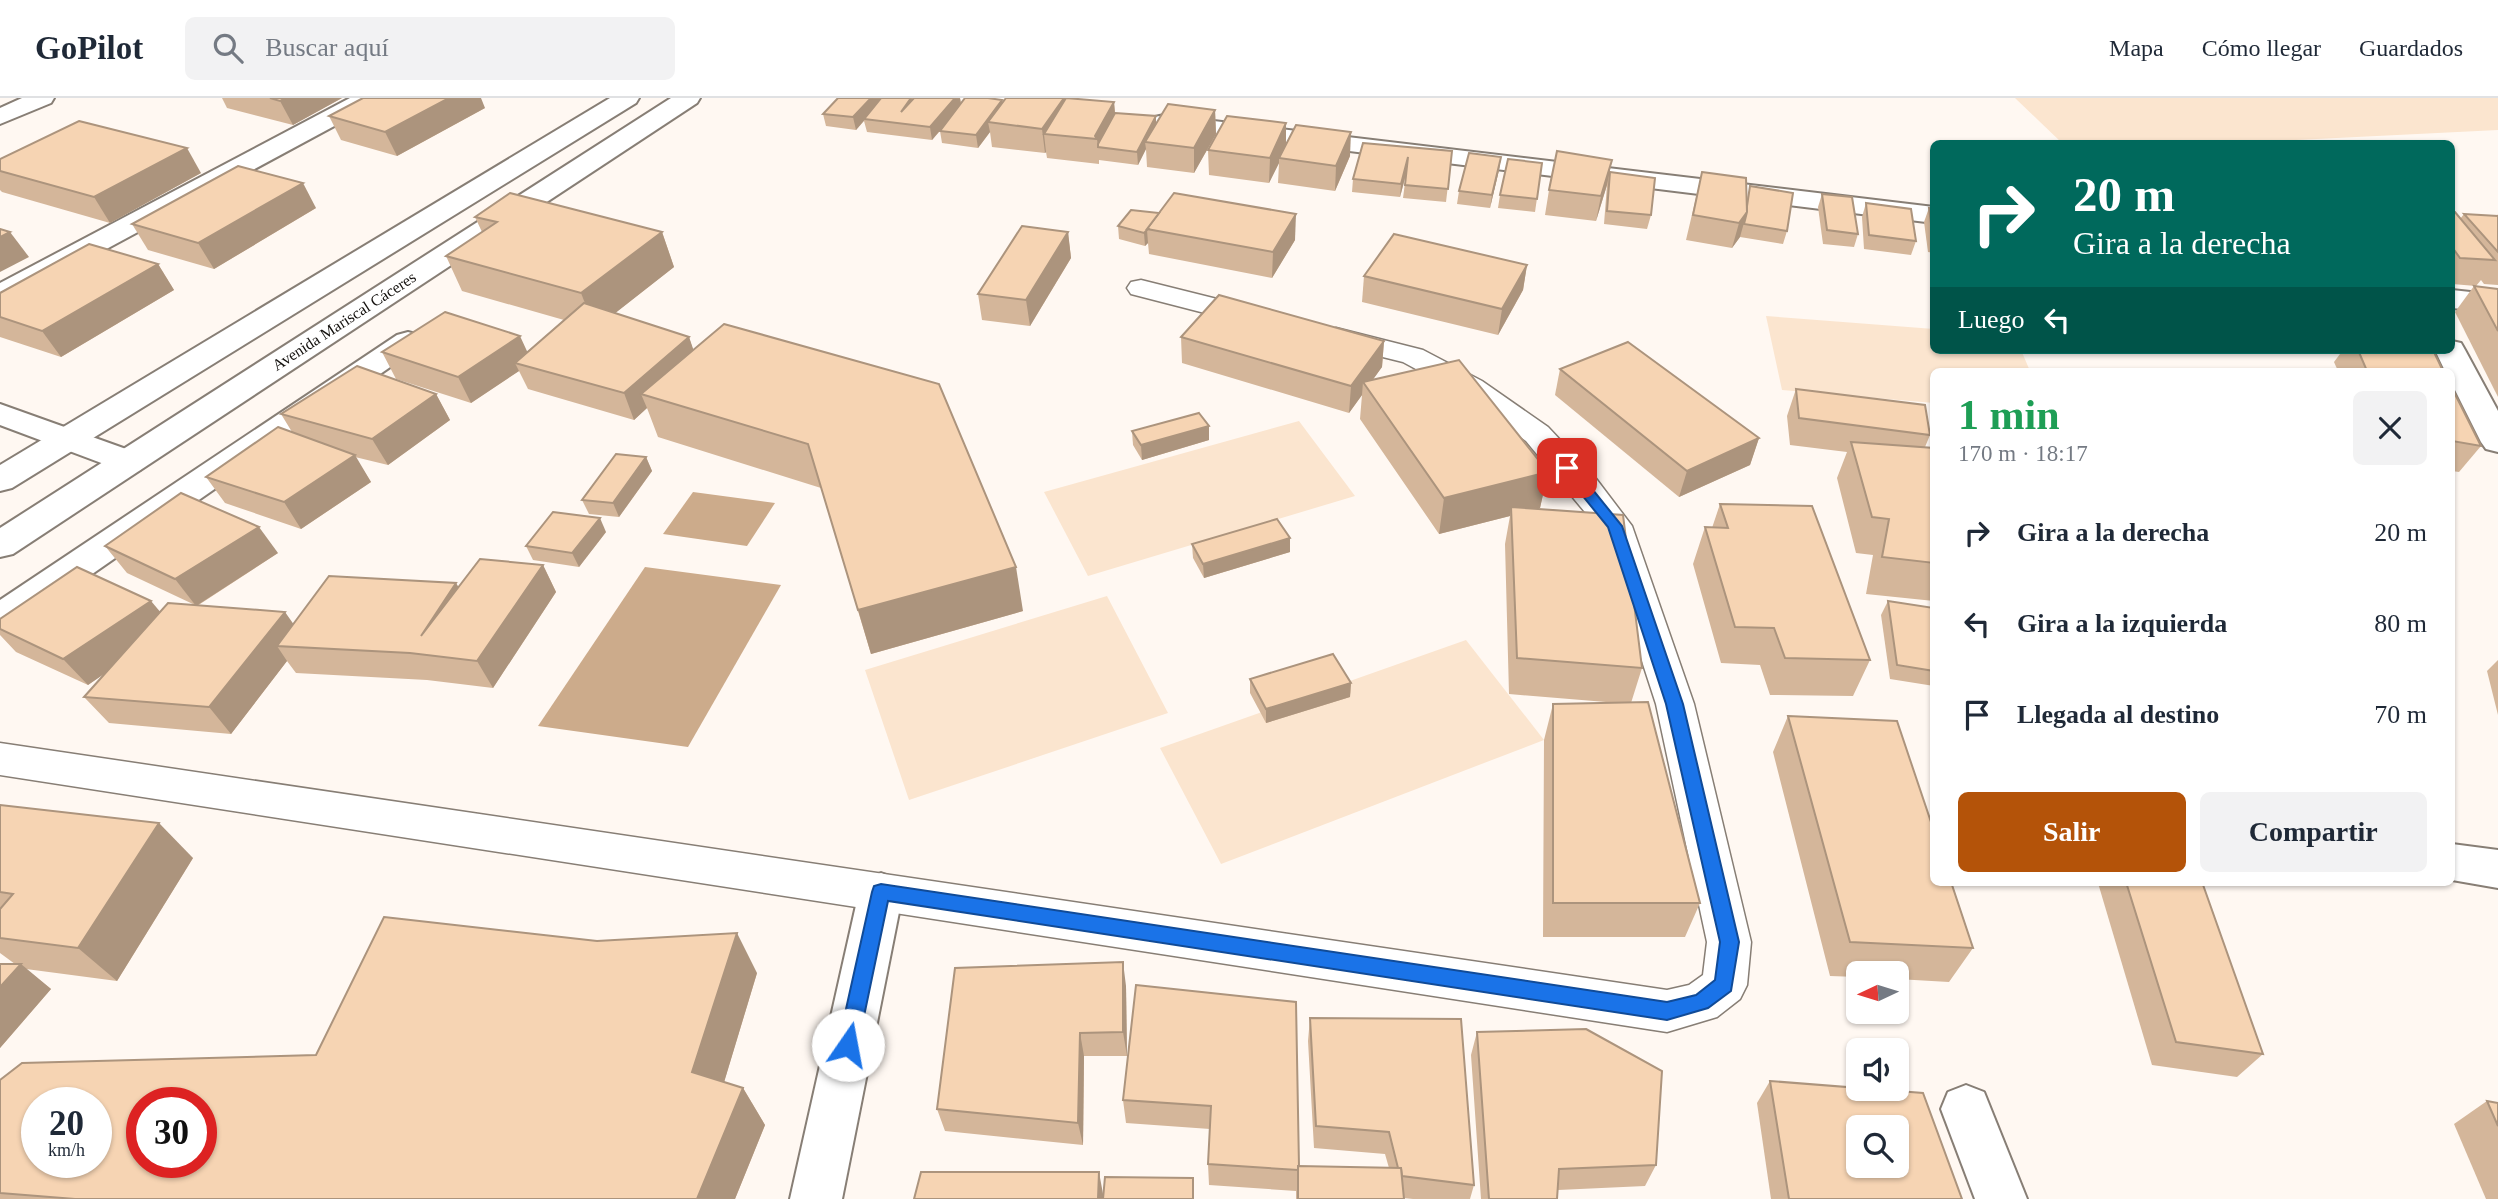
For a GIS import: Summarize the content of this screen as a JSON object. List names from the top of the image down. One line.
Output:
{"streets":{"street":["Avenida Mariscal Cáceres"]},"north":"left","page":{"header":"GoPilot","search":"Buscar aquí","nav":["Mapa","Cómo llegar","Guardados"],"turn":["20 m","Gira a la derecha"],"then":"Luego","heading":["1 min","170 m · 18:17"],"list":[{"name":"Gira a la derecha","value":"20 m"},{"name":"Gira a la izquierda","value":"80 m"},{"name":"Llegada al destino","value":"70 m"}],"buttons":["Salir","Compartir"],"speed":"20 km/h","limit":"30"}}
